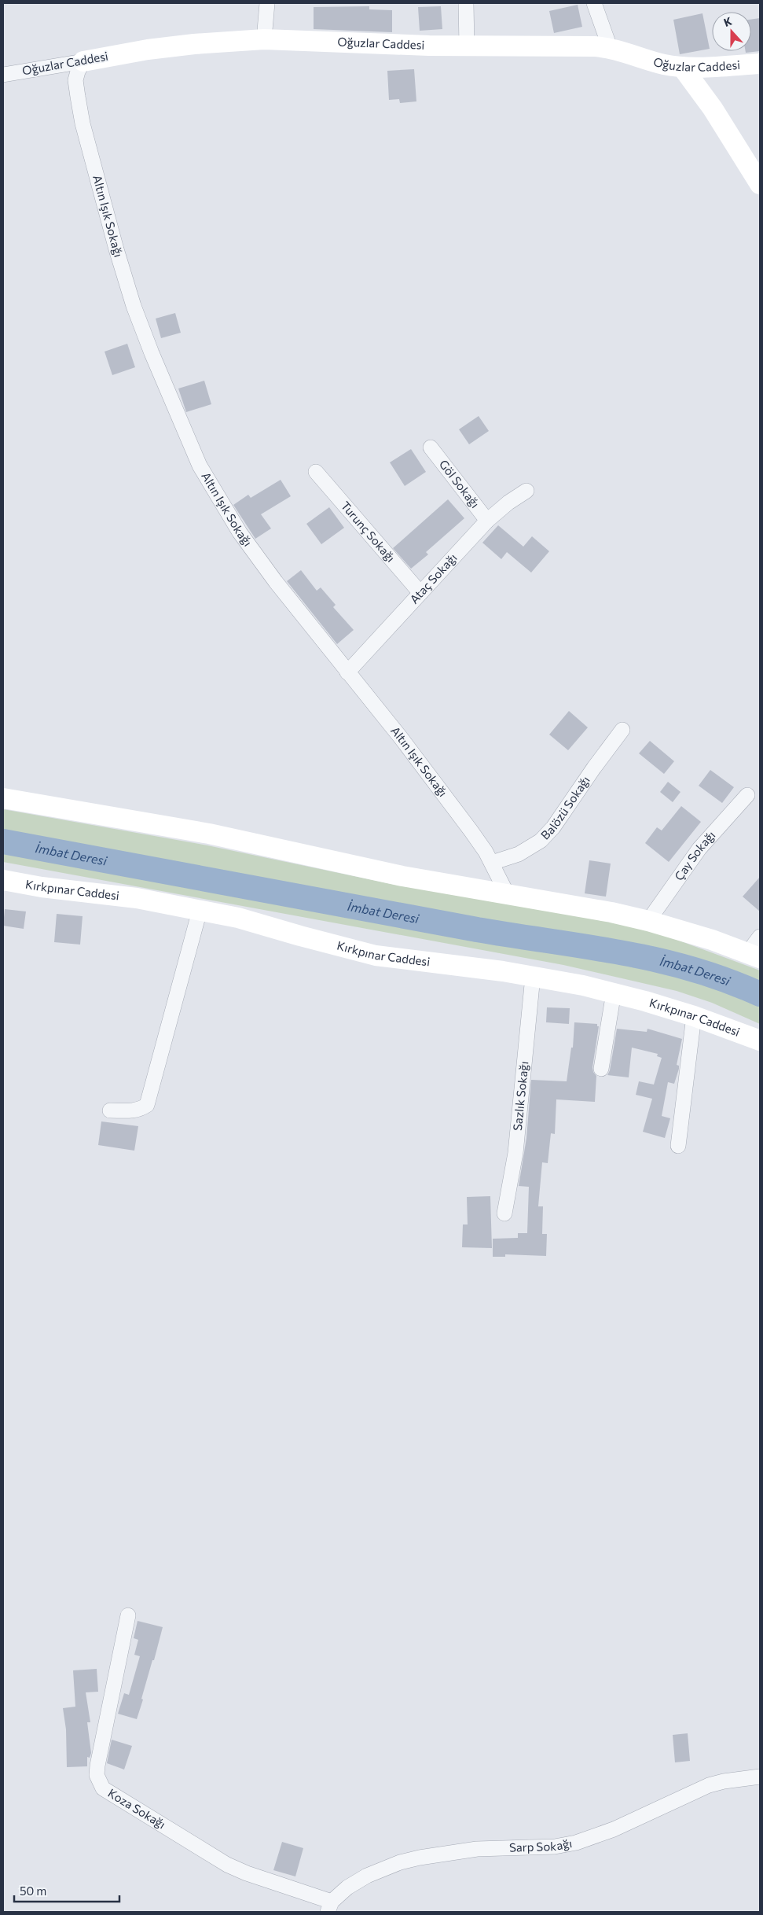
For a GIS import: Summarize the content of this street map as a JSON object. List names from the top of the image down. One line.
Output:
{"streets":{"street":["Oğuzlar Caddesi","Altın Işık Sokağı","Göl Sokağı","Turunç Sokağı","Ataç Sokağı","Balözü Sokağı","Çay Sokağı","Kırkpınar Caddesi","Sazlık Sokağı","Koza Sokağı","Sarp Sokağı"]},"crossings":[["Oğuzlar Caddesi","Altın Işık Sokağı"],["Altın Işık Sokağı","Ataç Sokağı"],["Altın Işık Sokağı","Balözü Sokağı"],["Göl Sokağı","Ataç Sokağı"],["Turunç Sokağı","Ataç Sokağı"],["Kırkpınar Caddesi","Sazlık Sokağı"],["Koza Sokağı","Sarp Sokağı"]],"water":["İmbat Deresi"],"scale_bar":"50 m","north":"top"}
